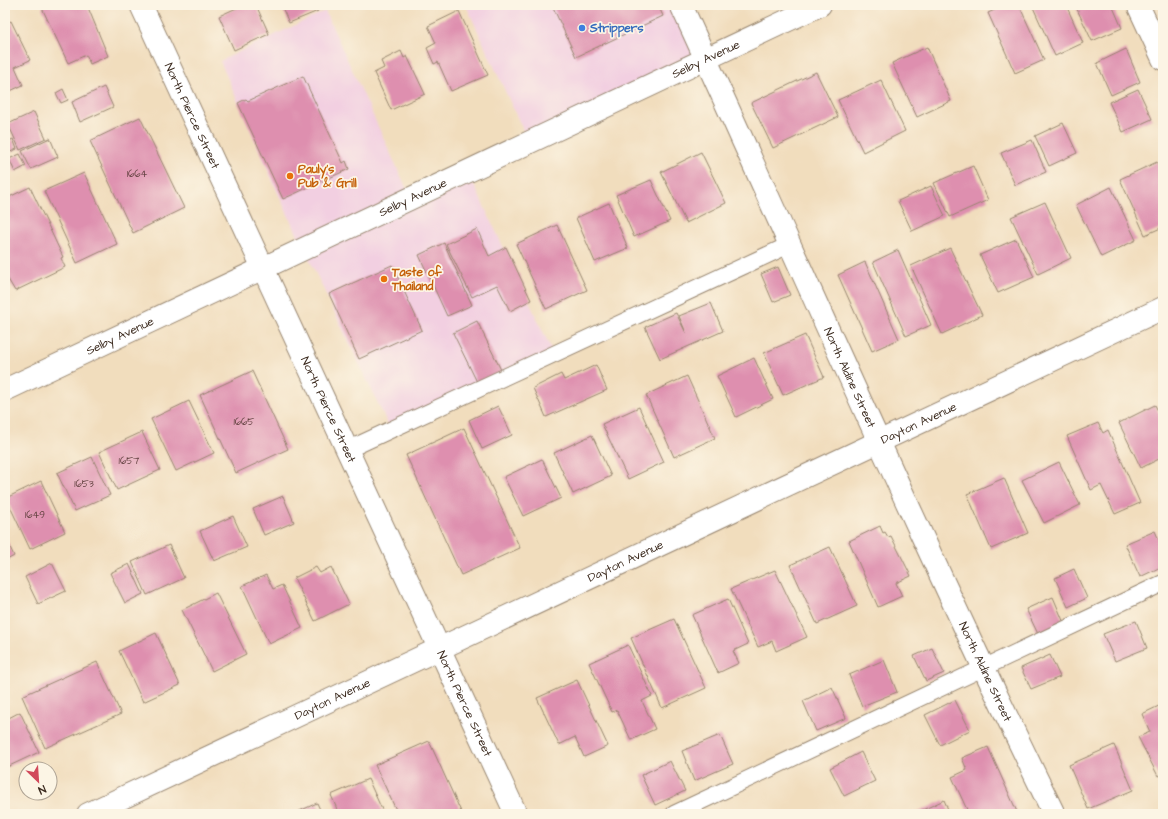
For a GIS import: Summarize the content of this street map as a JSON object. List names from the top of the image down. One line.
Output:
{"streets":{"street":["Selby Avenue","North Pierce Street","North Aldine Street","Dayton Avenue"]},"crossings":[["Selby Avenue","North Pierce Street"],["Selby Avenue","North Aldine Street"],["North Pierce Street","Dayton Avenue"],["North Aldine Street","Dayton Avenue"]],"places":["Strippers","Pauly's Pub & Grill","Taste of Thailand"],"house_numbers":["1664","1665","1657","1653","1649"],"north":"bottom right"}
